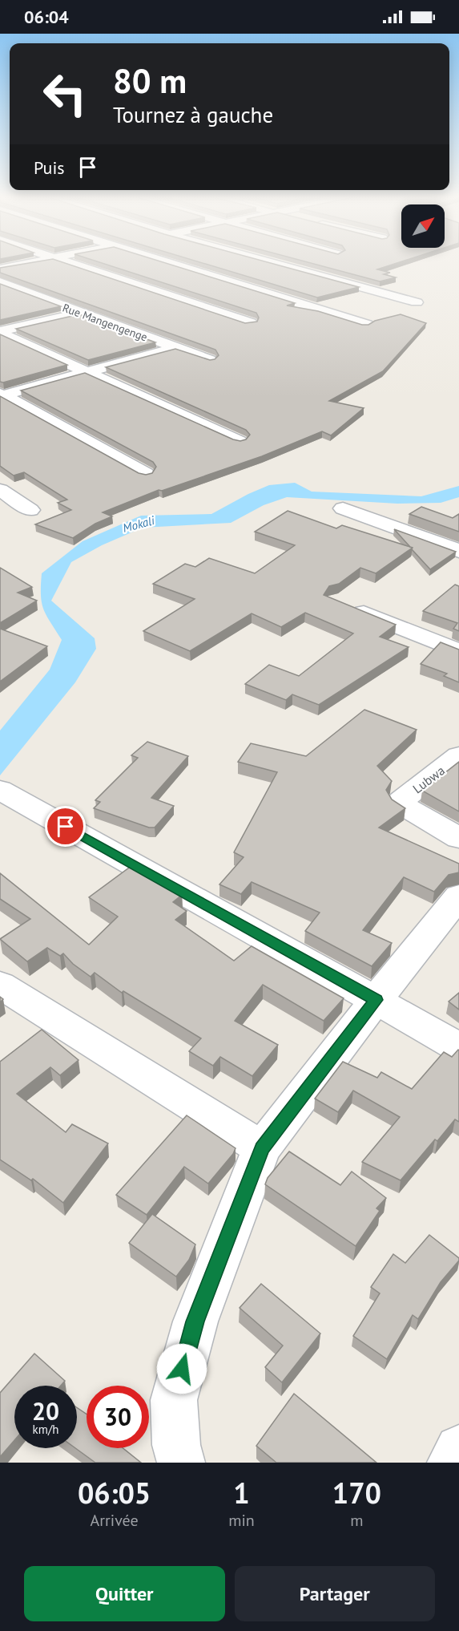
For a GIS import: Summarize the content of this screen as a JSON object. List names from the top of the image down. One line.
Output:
{"streets":{"street":["Rue Mangengenge","Lubwa"]},"water":["Mokali"],"north":"top right","page":{"status":"06:04","turn":["80 m","Tournez à gauche"],"then":"Puis","speed":"20 km/h","limit":"30","eta":["06:05","Arrivée","1","min","170","m"],"buttons":["Quitter","Partager"]}}
